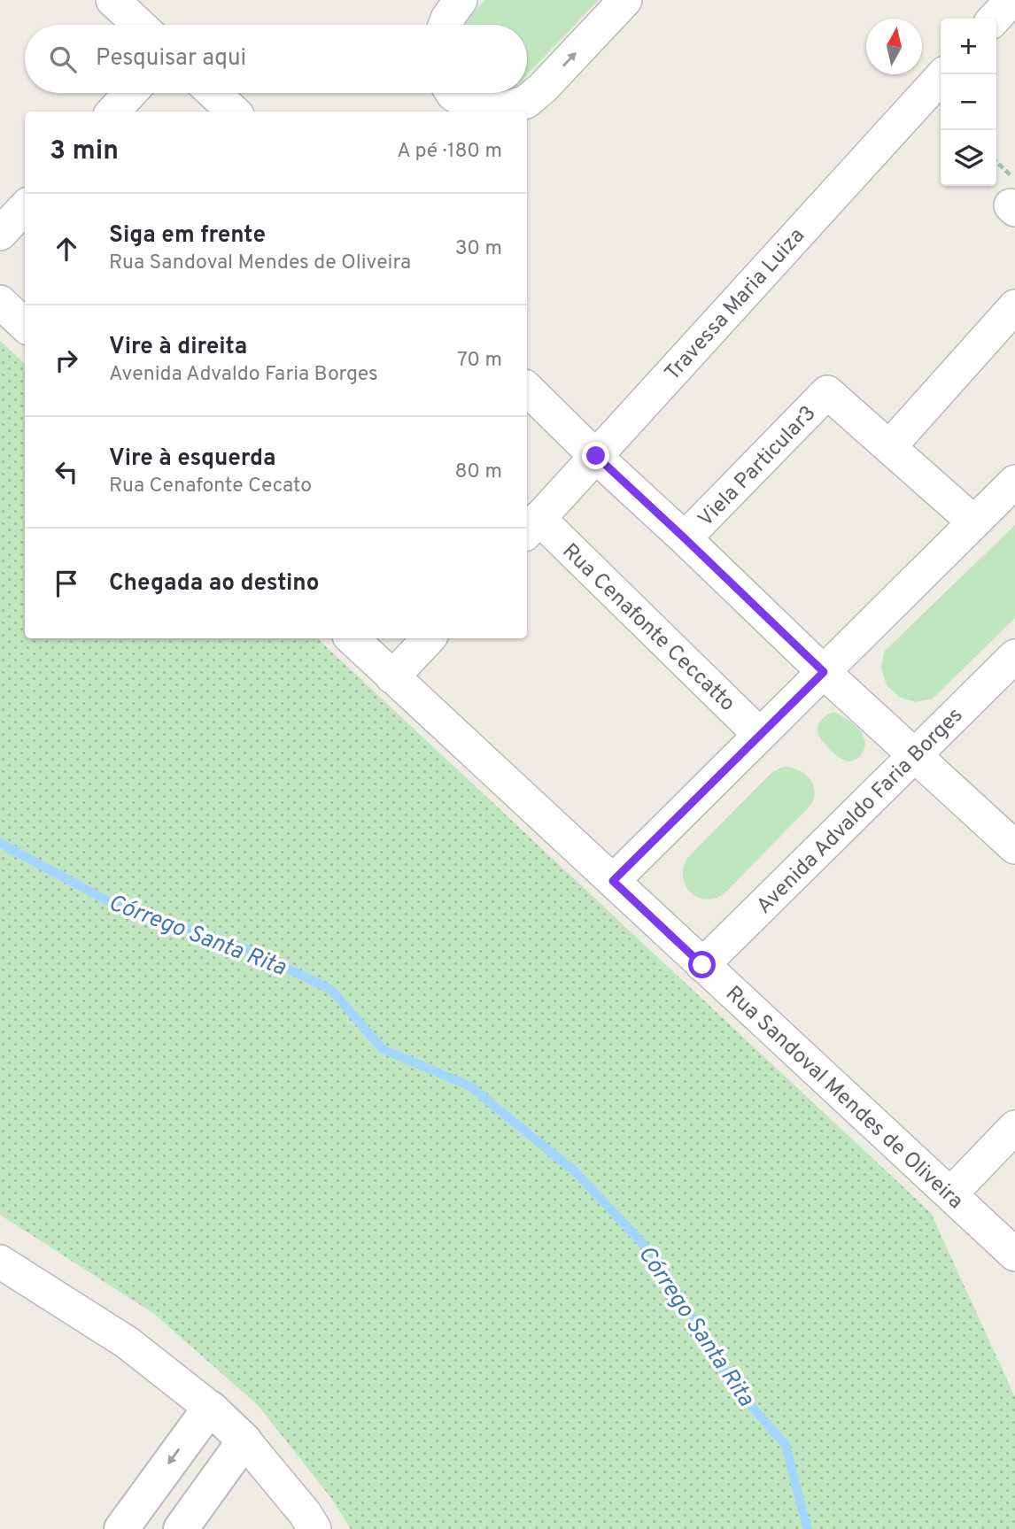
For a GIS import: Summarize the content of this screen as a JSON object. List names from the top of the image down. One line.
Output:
{"streets":{"street":["Travessa Maria Luiza","Viela Particular3","Rua Cenafonte Ceccatto","Avenida Advaldo Faria Borges","Rua Sandoval Mendes de Oliveira"]},"crossings":[["Travessa Maria Luiza","Rua Cenafonte Ceccatto"],["Avenida Advaldo Faria Borges","Rua Sandoval Mendes de Oliveira"]],"water":["Córrego Santa Rita"],"north":"top","page":{"map_buttons":["+","−"],"search":"Pesquisar aqui","heading":["3 min","A pé · 180 m"],"list":[["Siga em frente","Rua Sandoval Mendes de Oliveira","30 m"],["Vire à direita","Avenida Advaldo Faria Borges","70 m"],["Vire à esquerda","Rua Cenafonte Cecato","80 m"],"Chegada ao destino"]}}
